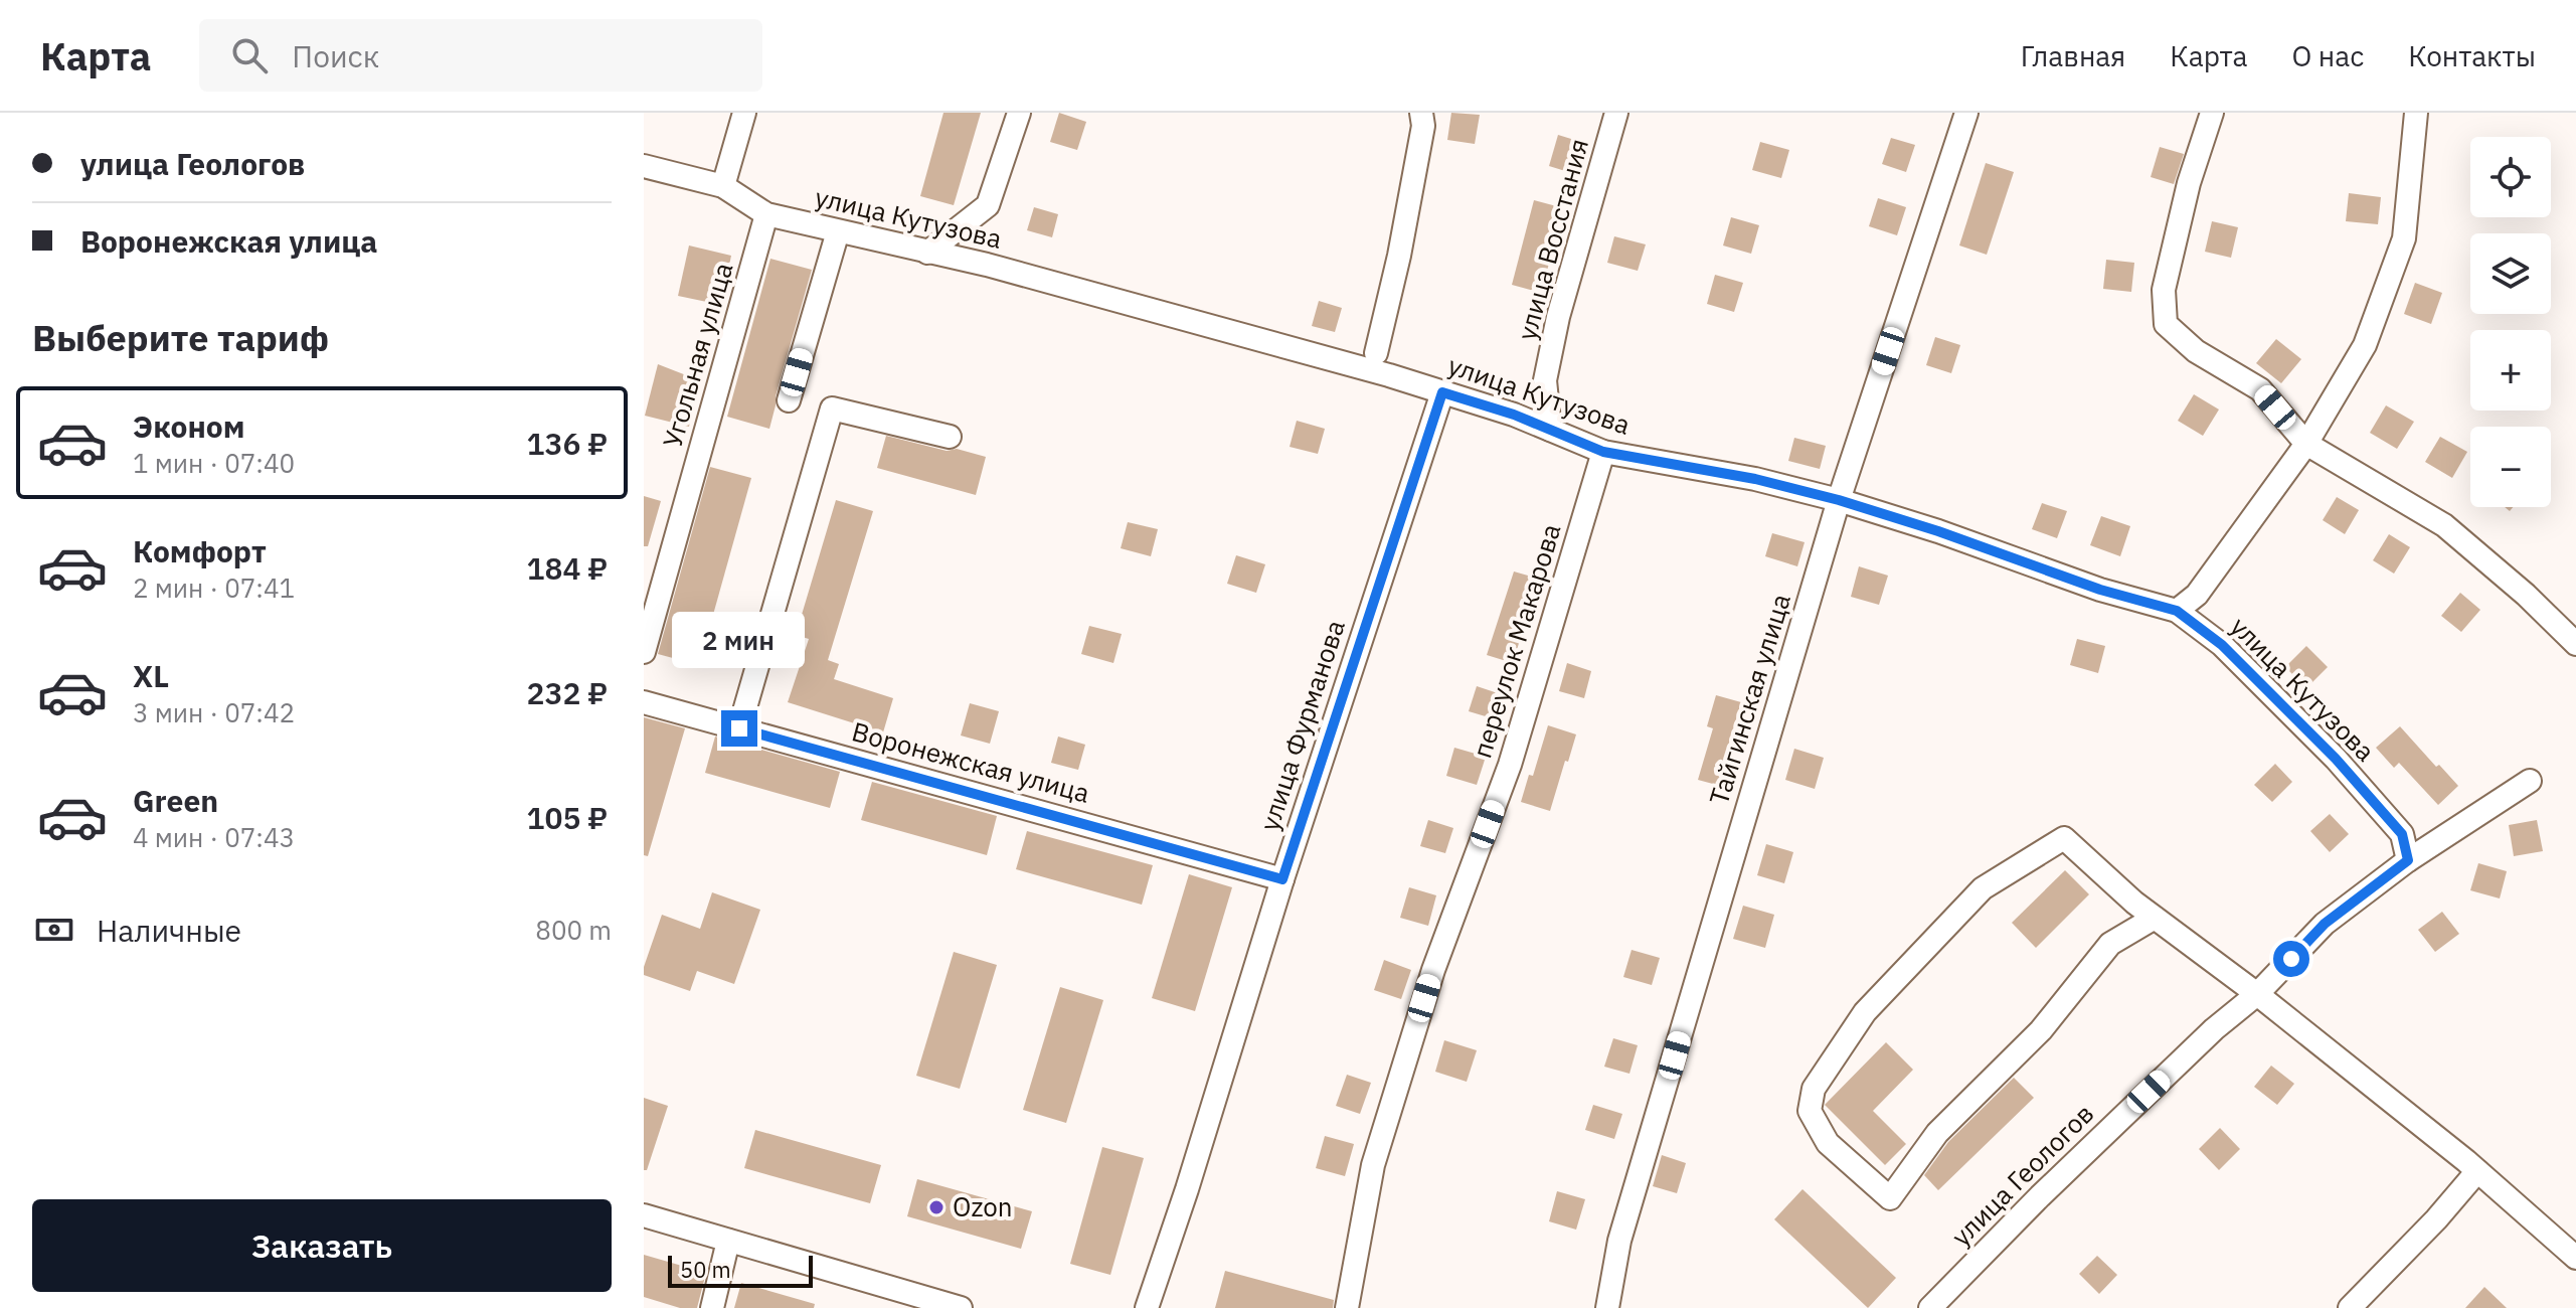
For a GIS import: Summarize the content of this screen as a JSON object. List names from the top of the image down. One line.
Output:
{"streets":{"street":["улица Кутузова","улица Восстания","Угольная улица","переулок Макарова","Тайгинская улица","улица Фурманова","Воронежская улица","улица Геологов"]},"crossings":[["улица Кутузова","улица Восстания"],["улица Кутузова","Угольная улица"],["улица Кутузова","переулок Макарова"],["улица Кутузова","Тайгинская улица"],["улица Кутузова","улица Фурманова"],["улица Кутузова","улица Геологов"],["улица Фурманова","Воронежская улица"]],"places":["Ozon"],"scale_bar":"50 m","page":{"header":"Карта","search":"Поиск","nav":["Главная","Карта","О нас","Контакты"],"banner":["улица Геологов","Воронежская улица"],"map_buttons":["+","−"],"heading":"Выберите тариф","list":[{"name":"Эконом","note":"1 мин · 07:40","value":"136 ₽"},{"name":"Комфорт","note":"2 мин · 07:41","value":"184 ₽"},{"name":"XL","note":"3 мин · 07:42","value":"232 ₽"},{"name":"Green","note":"4 мин · 07:43","value":"105 ₽"}],"bubble":"2 мин","pay":["Наличные","800 m"],"buttons":"Заказать","scale":"50 m"}}
